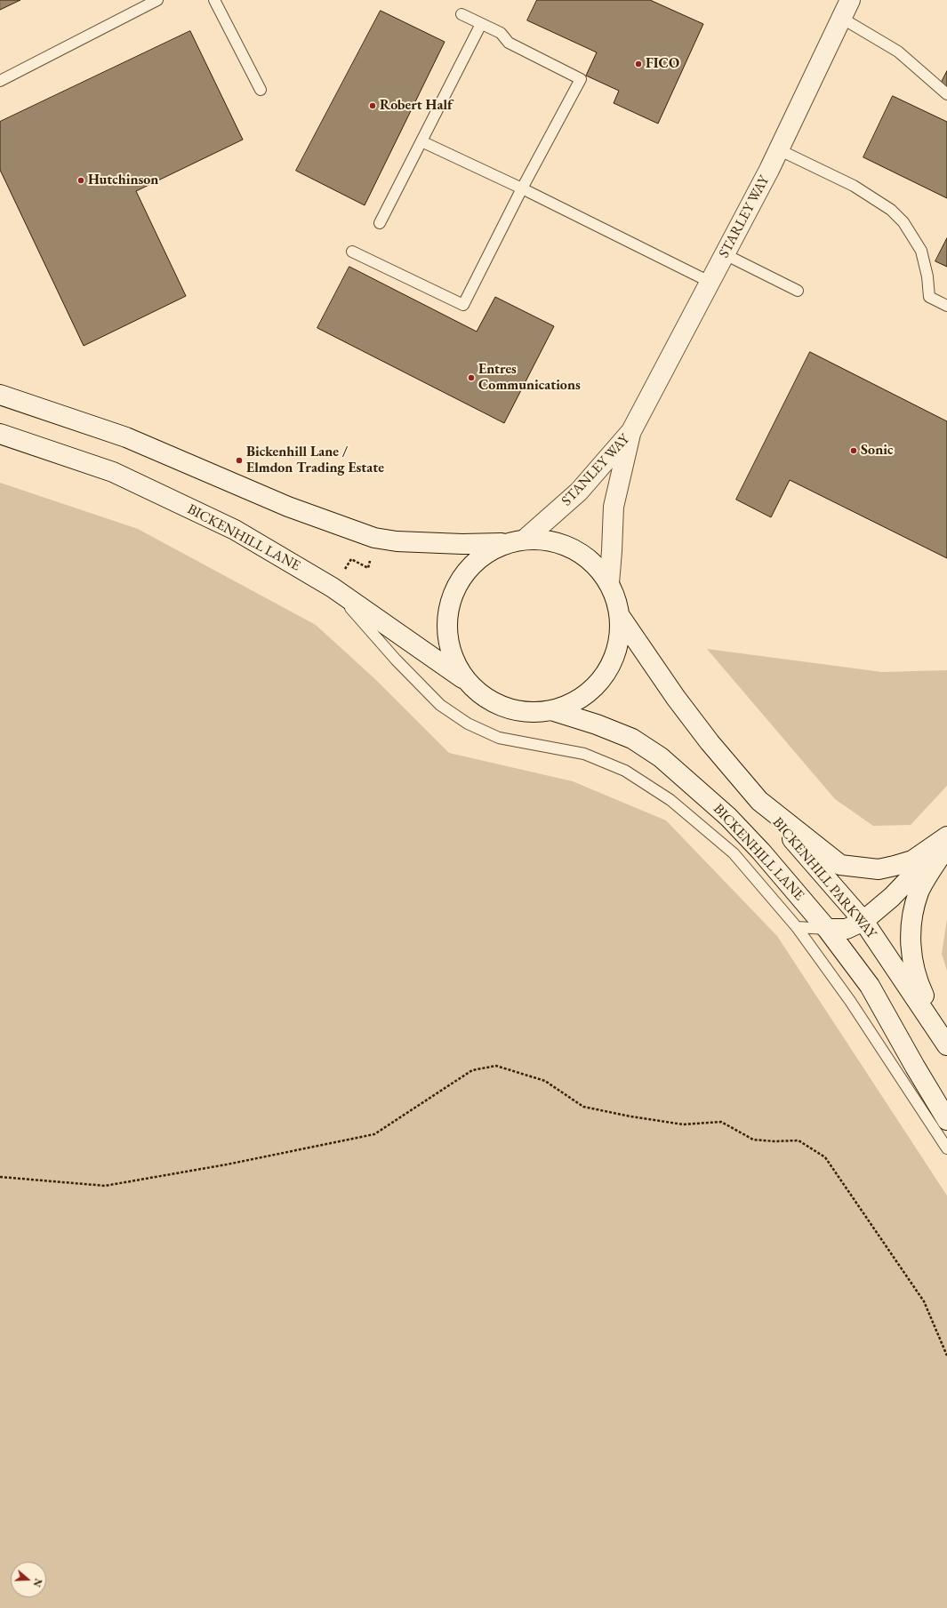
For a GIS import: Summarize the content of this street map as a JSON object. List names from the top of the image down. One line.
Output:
{"streets":{"main road":["STARLEY WAY","STANLEY WAY","BICKENHILL LANE","BICKENHILL PARKWAY"]},"crossings":[["STARLEY WAY","STANLEY WAY"]],"places":["FICO","Robert Half","Hutchinson","Entres Communications","Sonic","Bickenhill Lane / Elmdon Trading Estate"],"north":"right"}
